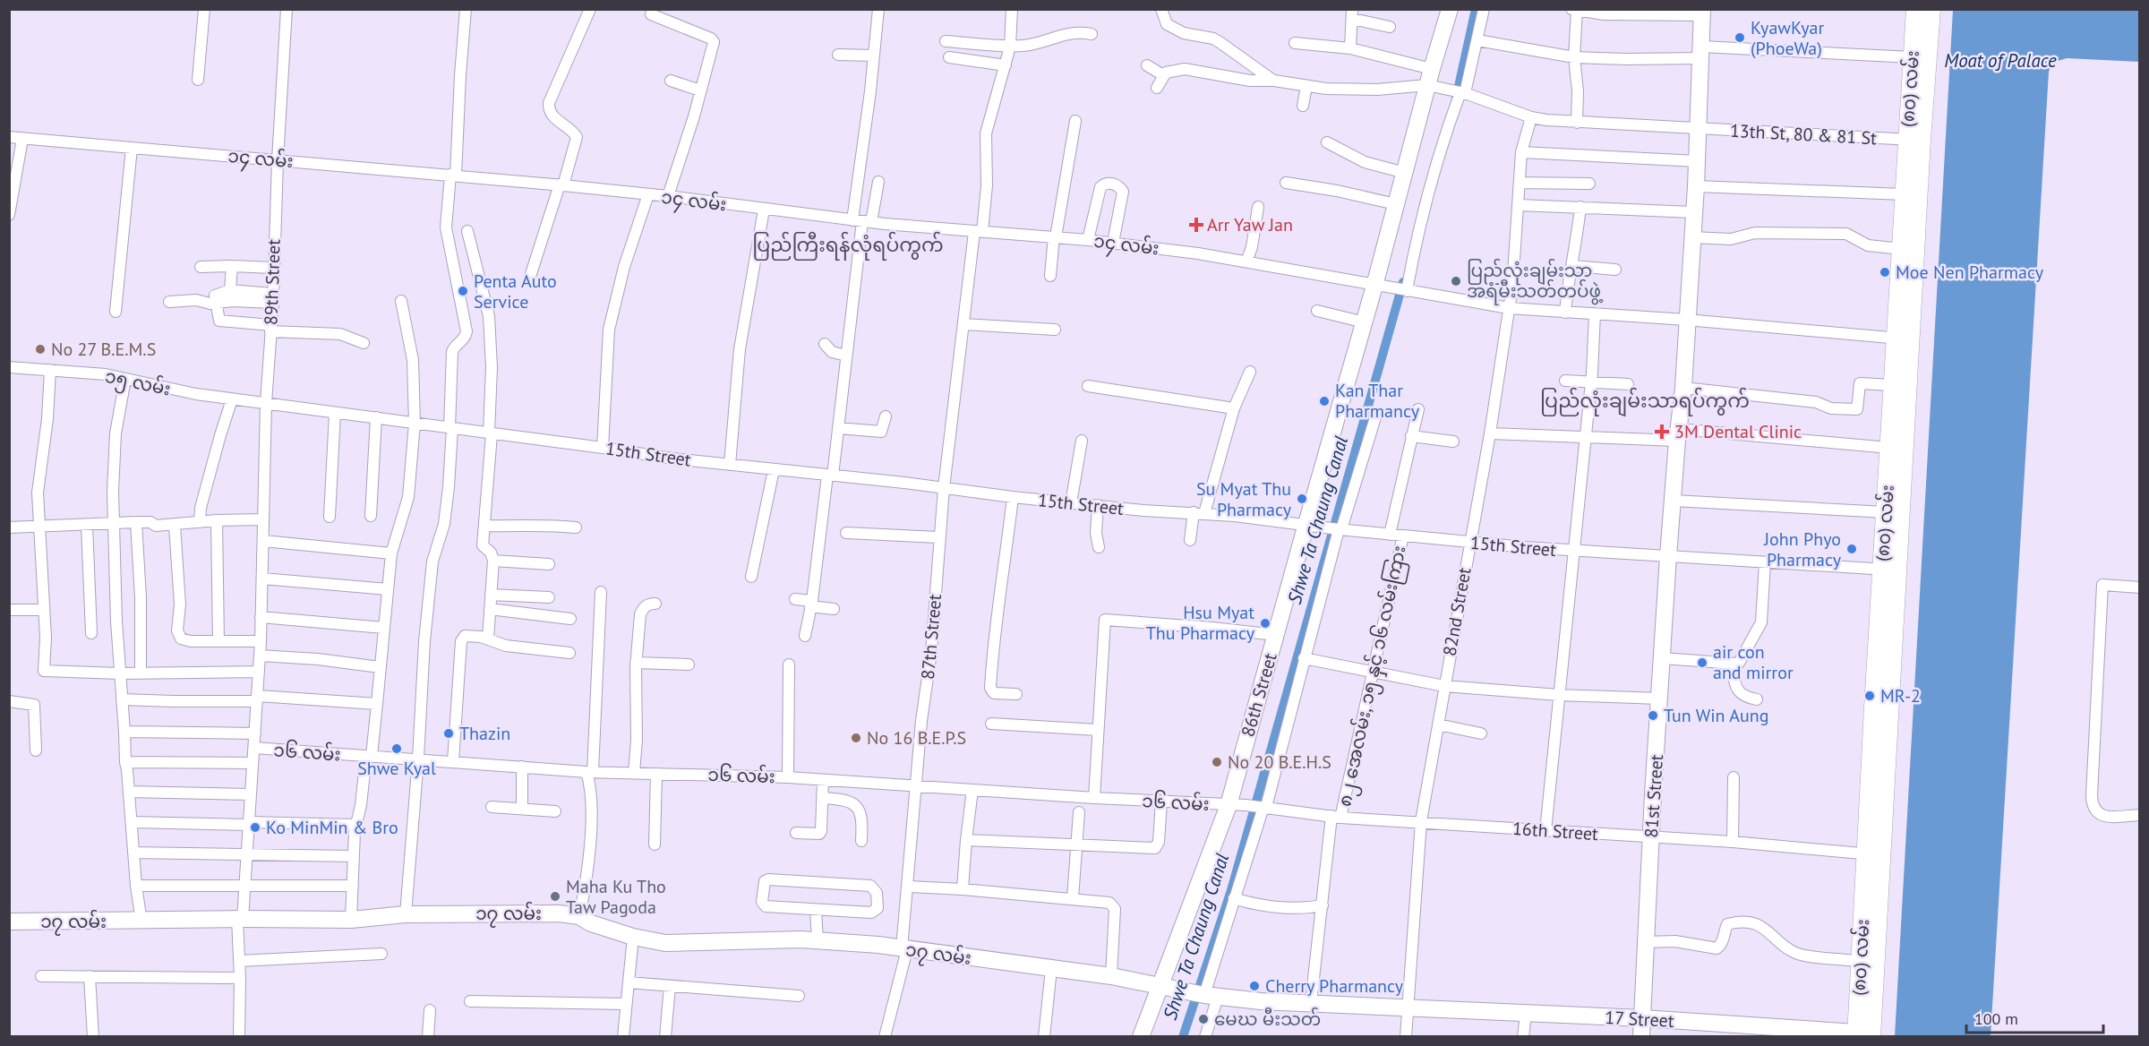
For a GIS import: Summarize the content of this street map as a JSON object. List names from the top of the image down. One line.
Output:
{"streets":{"main road":["(၈၀) လမ်း"],"street":["13th St, 80 & 81 St","၁၄ လမ်း","89th Street","၁၅ လမ်း","15th Street","82nd Street","87th Street","၈၂ အေလမ်း, ၁၅ နှင့် ၁၆ လမ်းကြား","86th Street","၁၆ လမ်း","81st Street","16th Street","၁၇ လမ်း","17 Street"]},"crossings":[["(၈၀) လမ်း","13th St, 80 & 81 St"],["(၈၀) လမ်း","၁၄ လမ်း"],["(၈၀) လမ်း","15th Street"],["(၈၀) လမ်း","16th Street"],["(၈၀) လမ်း","17 Street"],["13th St, 80 & 81 St","82nd Street"],["13th St, 80 & 81 St","86th Street"],["13th St, 80 & 81 St","81st Street"],["၁၄ လမ်း","89th Street"],["၁၄ လမ်း","82nd Street"],["၁၄ လမ်း","87th Street"],["၁၄ လမ်း","86th Street"],["၁၄ လမ်း","81st Street"],["89th Street","၁၅ လမ်း"],["89th Street","15th Street"],["89th Street","၁၆ လမ်း"],["89th Street","၁၇ လမ်း"],["၁၅ လမ်း","15th Street"],["15th Street","82nd Street"],["15th Street","87th Street"],["15th Street","၈၂ အေလမ်း, ၁၅ နှင့် ၁၆ လမ်းကြား"],["15th Street","86th Street"],["15th Street","81st Street"],["82nd Street","16th Street"],["82nd Street","17 Street"],["87th Street","၁၆ လမ်း"],["87th Street","၁၇ လမ်း"],["၈၂ အေလမ်း, ၁၅ နှင့် ၁၆ လမ်းကြား","16th Street"],["၈၂ အေလမ်း, ၁၅ နှင့် ၁၆ လမ်းကြား","၁၇ လမ်း"],["၈၂ အေလမ်း, ၁၅ နှင့် ၁၆ လမ်းကြား","17 Street"],["86th Street","၁၆ လမ်း"],["86th Street","16th Street"],["86th Street","၁၇ လမ်း"],["၁၆ လမ်း","16th Street"],["81st Street","16th Street"],["81st Street","17 Street"],["၁၇ လမ်း","17 Street"]],"districts":["ပြည်ကြီးရန်လုံရပ်ကွက်","ပြည်လုံးချမ်းသာရပ်ကွက်"],"water":["Moat of Palace","Shwe Ta Chaung Canal"],"places":{"other":["KyawKyar (PhoeWa)","Moe Nen Pharmacy","ပြည်လုံးချမ်းသာ အရံမီးသတ်တပ်ဖွဲ့","Penta Auto Service","No 27 B.E.M.S","Kan Thar Pharmancy","Su Myat Thu Pharmacy","John Phyo Pharmacy","Hsu Myat Thu Pharmacy","air con and mirror","MR-2","Tun Win Aung","Thazin","No 16 B.E.P.S","Shwe Kyal","No 20 B.E.H.S","Ko MinMin & Bro","Maha Ku Tho Taw Pagoda","Cherry Pharmancy","မေဃ မီးသတ်"],"health":["Arr Yaw Jan","3M Dental Clinic"]},"scale_bar":"100 m"}
